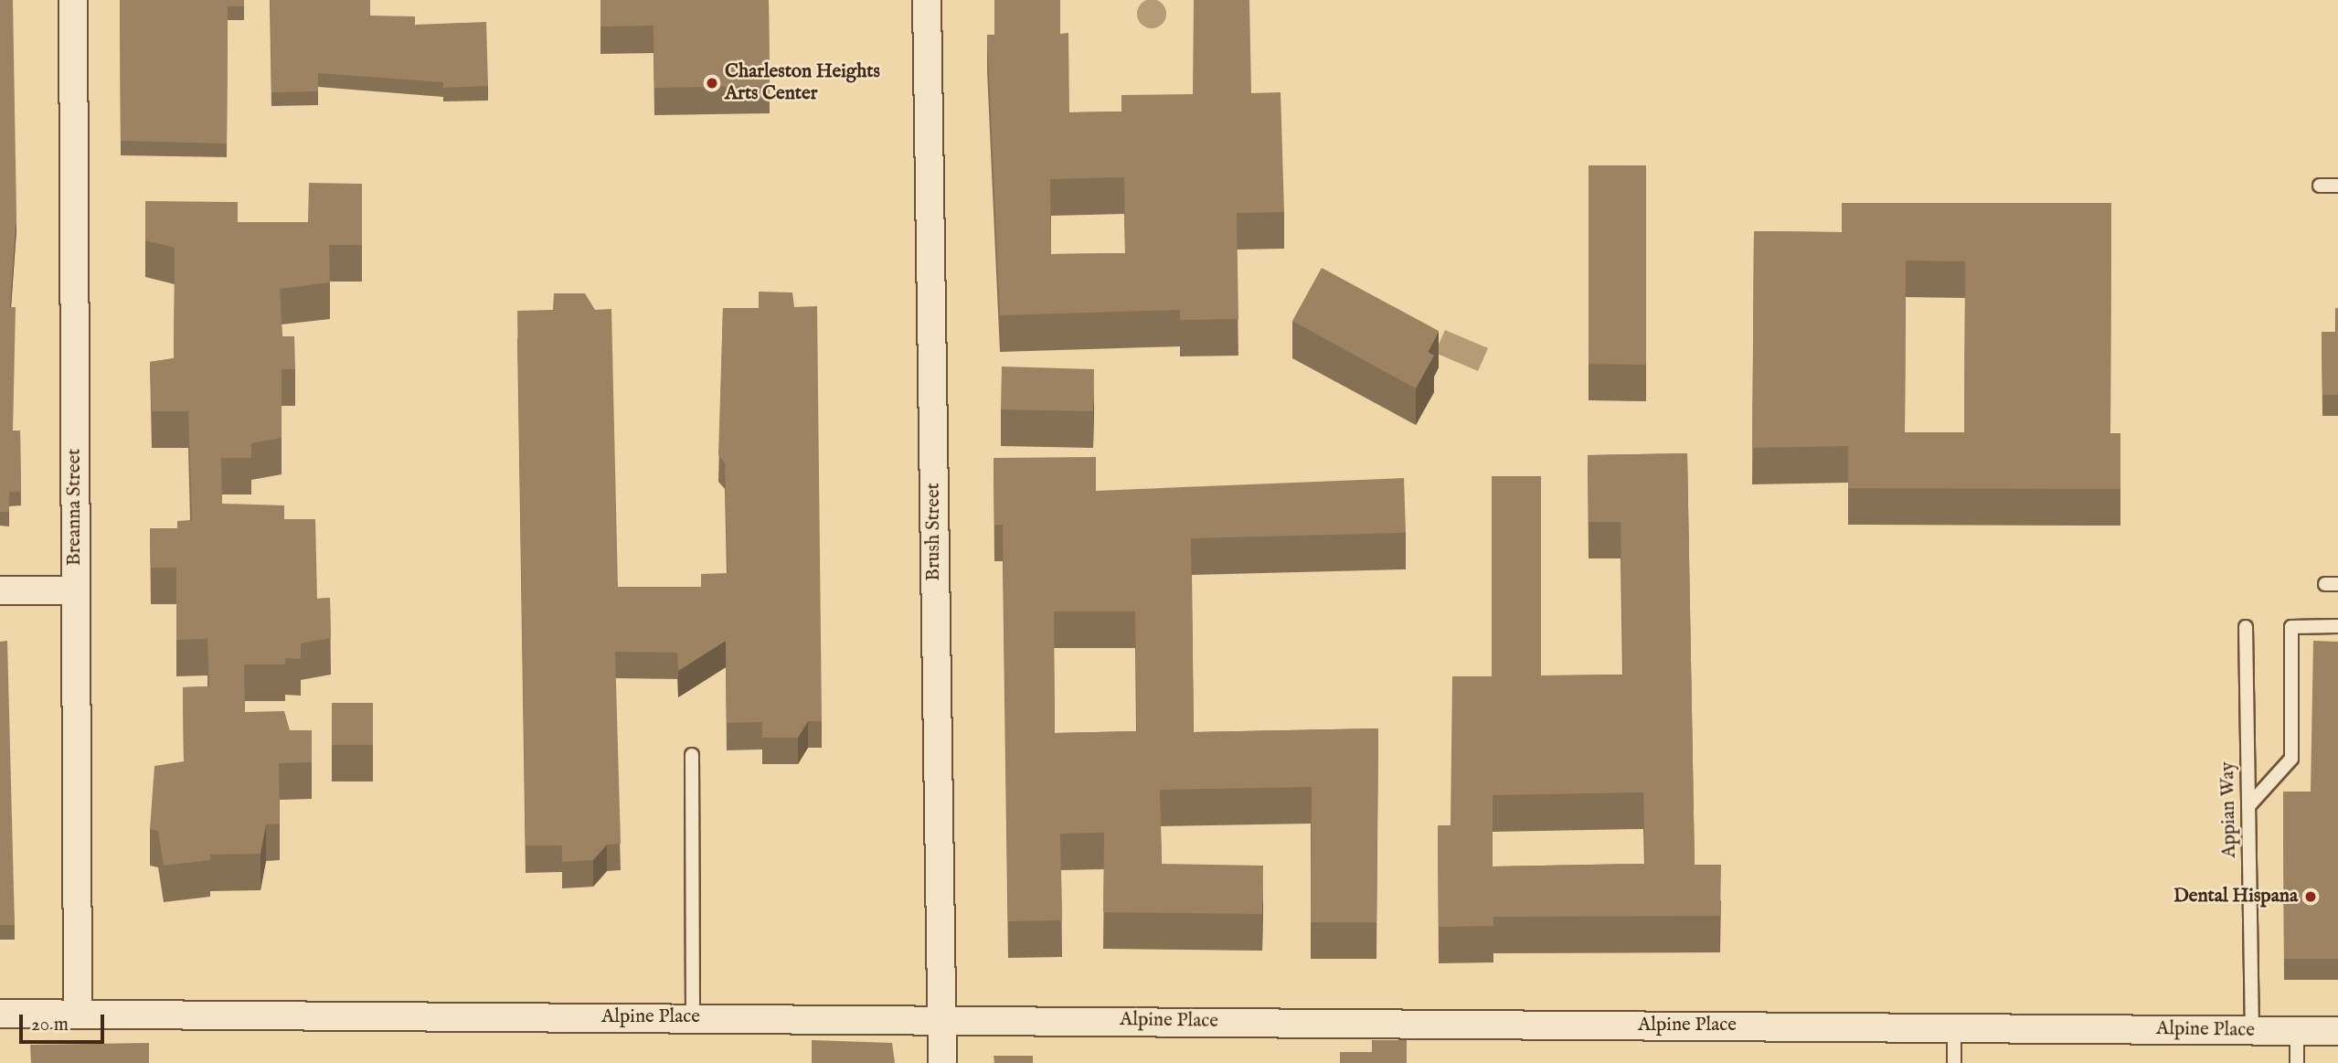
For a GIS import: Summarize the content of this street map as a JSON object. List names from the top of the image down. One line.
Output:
{"streets":{"street":["Breanna Street","Brush Street","Alpine Place"],"lane":["Appian Way"]},"crossings":[["Breanna Street","Alpine Place"],["Brush Street","Alpine Place"],["Appian Way","Alpine Place"]],"places":["Charleston Heights Arts Center","Dental Hispana"],"scale_bar":"20 m"}
